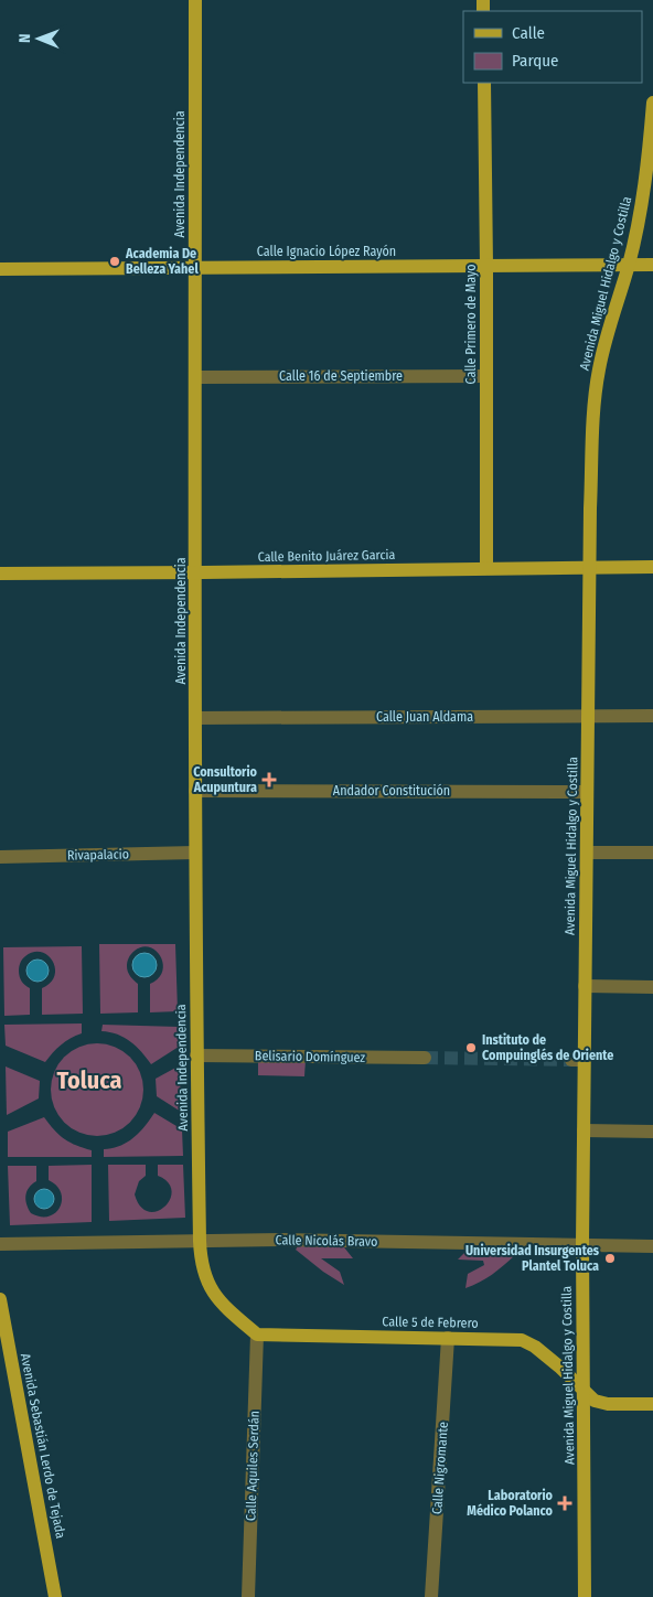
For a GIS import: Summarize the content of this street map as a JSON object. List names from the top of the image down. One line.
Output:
{"streets":{"main road":["Avenida Independencia","Calle Ignacio López Rayón","Avenida Miguel Hidalgo y Costilla","Calle Primero de Mayo","Calle Benito Juárez Garcia","Calle 5 de Febrero","Avenida Sebastián Lerdo de Tejada"],"street":["Calle 16 de Septiembre","Calle Juan Aldama","Andador Constitución","Rivapalacio","Belisario Domínguez","Calle Nicolás Bravo","Calle Aquiles Serdán","Calle Nigromante"]},"crossings":[["Avenida Independencia","Calle Ignacio López Rayón"],["Avenida Independencia","Calle 16 de Septiembre"],["Avenida Independencia","Calle Benito Juárez Garcia"],["Avenida Independencia","Calle Juan Aldama"],["Avenida Independencia","Andador Constitución"],["Avenida Independencia","Rivapalacio"],["Avenida Independencia","Belisario Domínguez"],["Avenida Independencia","Calle Nicolás Bravo"],["Avenida Independencia","Calle 5 de Febrero"],["Avenida Independencia","Calle Aquiles Serdán"],["Calle Ignacio López Rayón","Avenida Miguel Hidalgo y Costilla"],["Calle Ignacio López Rayón","Calle Primero de Mayo"],["Avenida Miguel Hidalgo y Costilla","Calle Benito Juárez Garcia"],["Avenida Miguel Hidalgo y Costilla","Calle Juan Aldama"],["Avenida Miguel Hidalgo y Costilla","Andador Constitución"],["Avenida Miguel Hidalgo y Costilla","Calle Nicolás Bravo"],["Avenida Miguel Hidalgo y Costilla","Calle 5 de Febrero"],["Calle Primero de Mayo","Calle 16 de Septiembre"],["Calle Primero de Mayo","Calle Benito Juárez Garcia"],["Calle 5 de Febrero","Calle Aquiles Serdán"],["Calle 5 de Febrero","Calle Nigromante"]],"districts":["Toluca"],"places":{"other":["Academia De Belleza Yahel","Instituto de Compuinglés de Oriente","Universidad Insurgentes Plantel Toluca"],"health":["Consultorio Acupuntura","Laboratorio Médico Polanco"]},"legend":["Calle","Parque"],"north":"left"}
